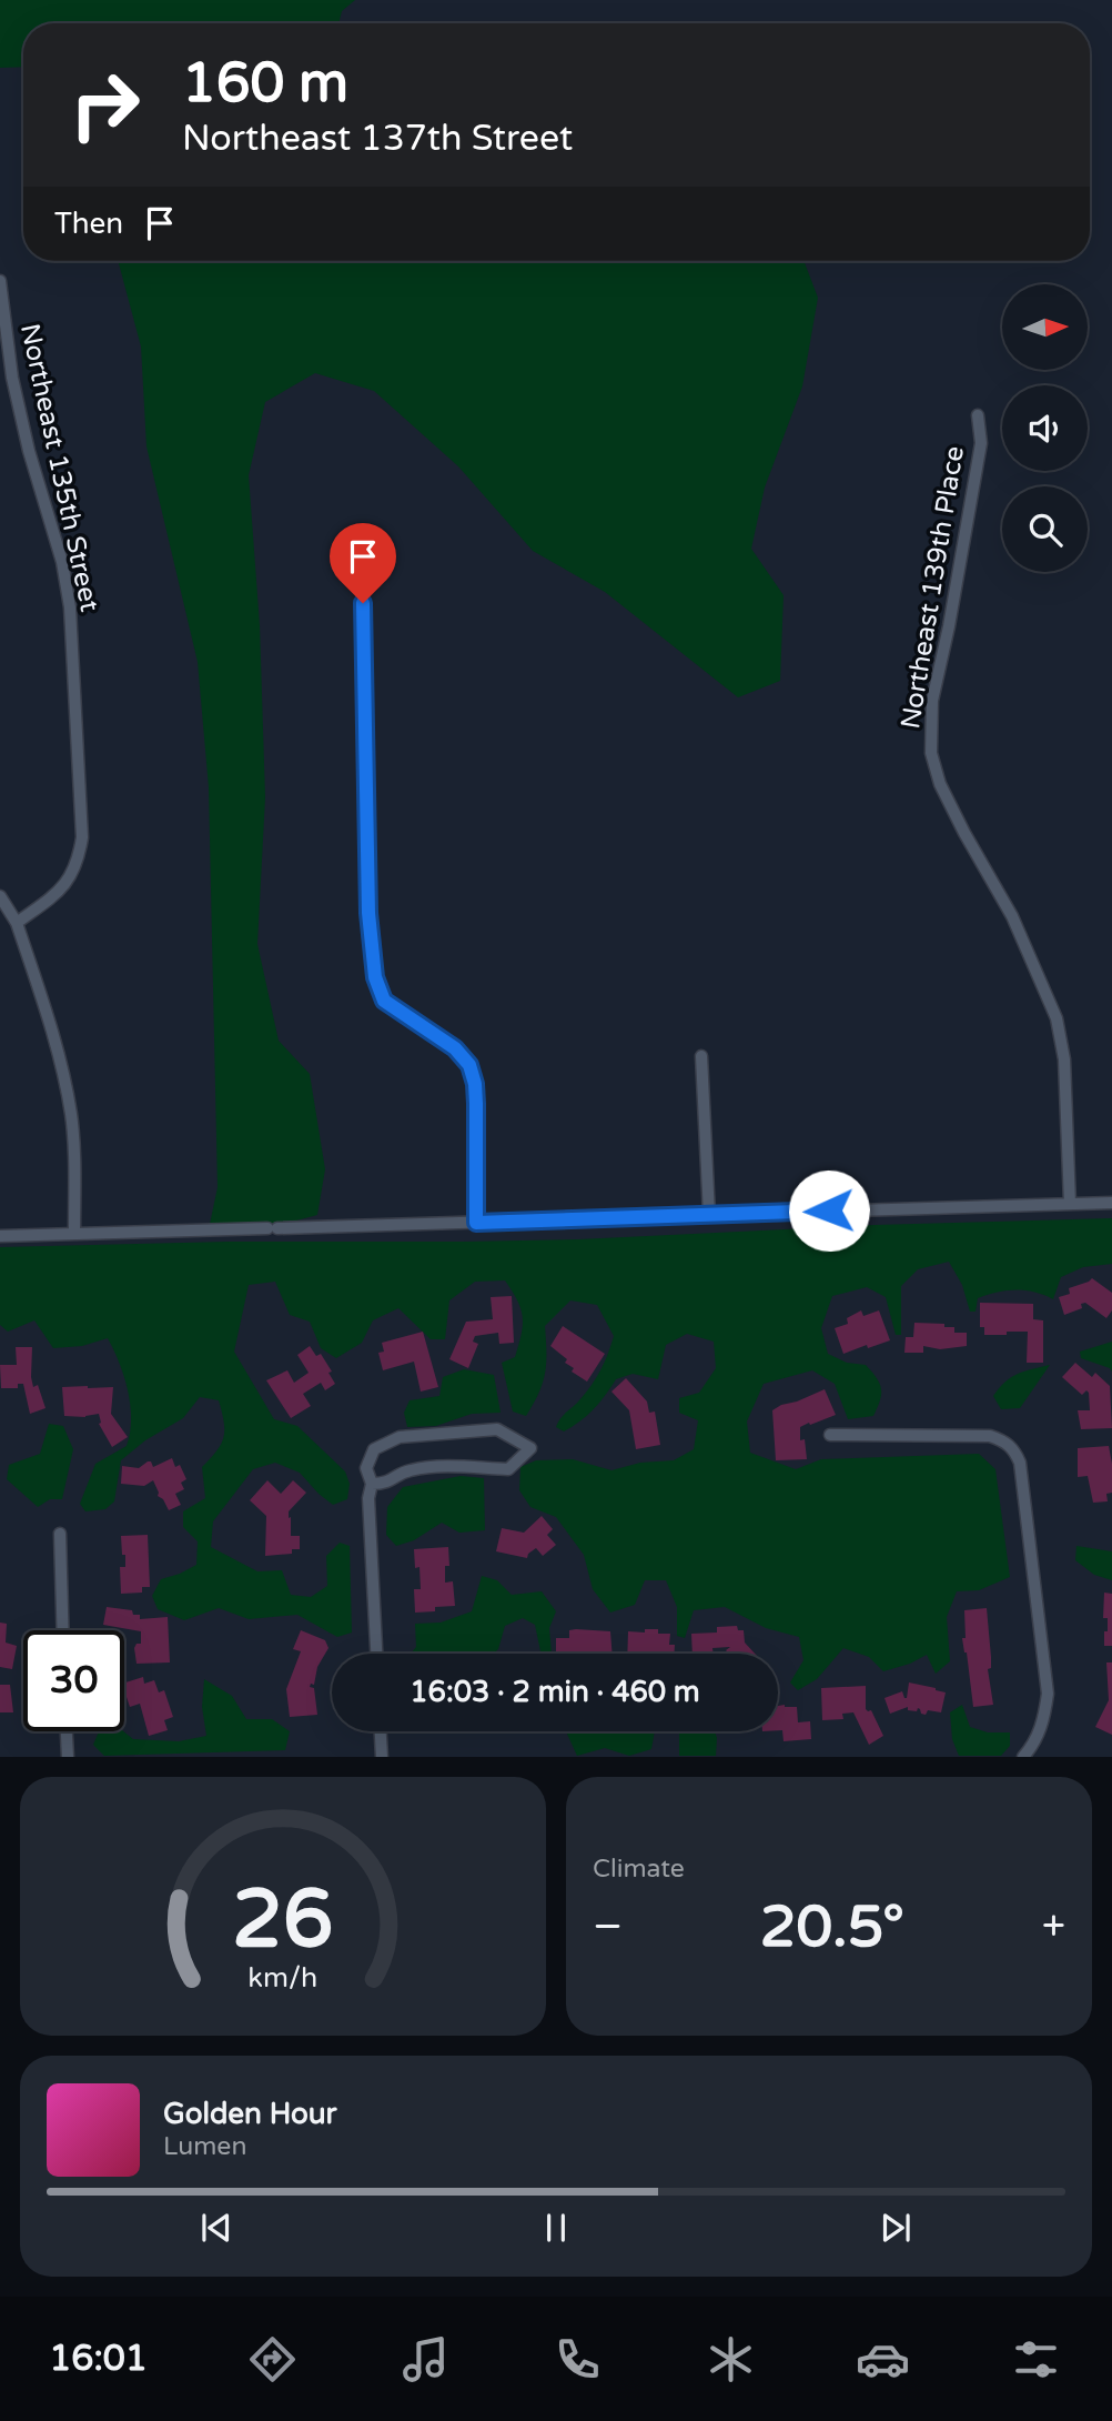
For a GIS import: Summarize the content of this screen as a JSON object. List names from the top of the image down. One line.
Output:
{"streets":{"street":["Northeast 135th Street","Northeast 139th Place"]},"north":"right","page":{"turn":["160 m","Northeast 137th Street"],"then":"Then","limit":"30","trip":"16:03 · 2 min · 460 m","tile":"Climate","heat":["−","20.5°","+"],"song":["Golden Hour","Lumen"],"tabs":"16:01","gauge":["26","km/h"]}}
